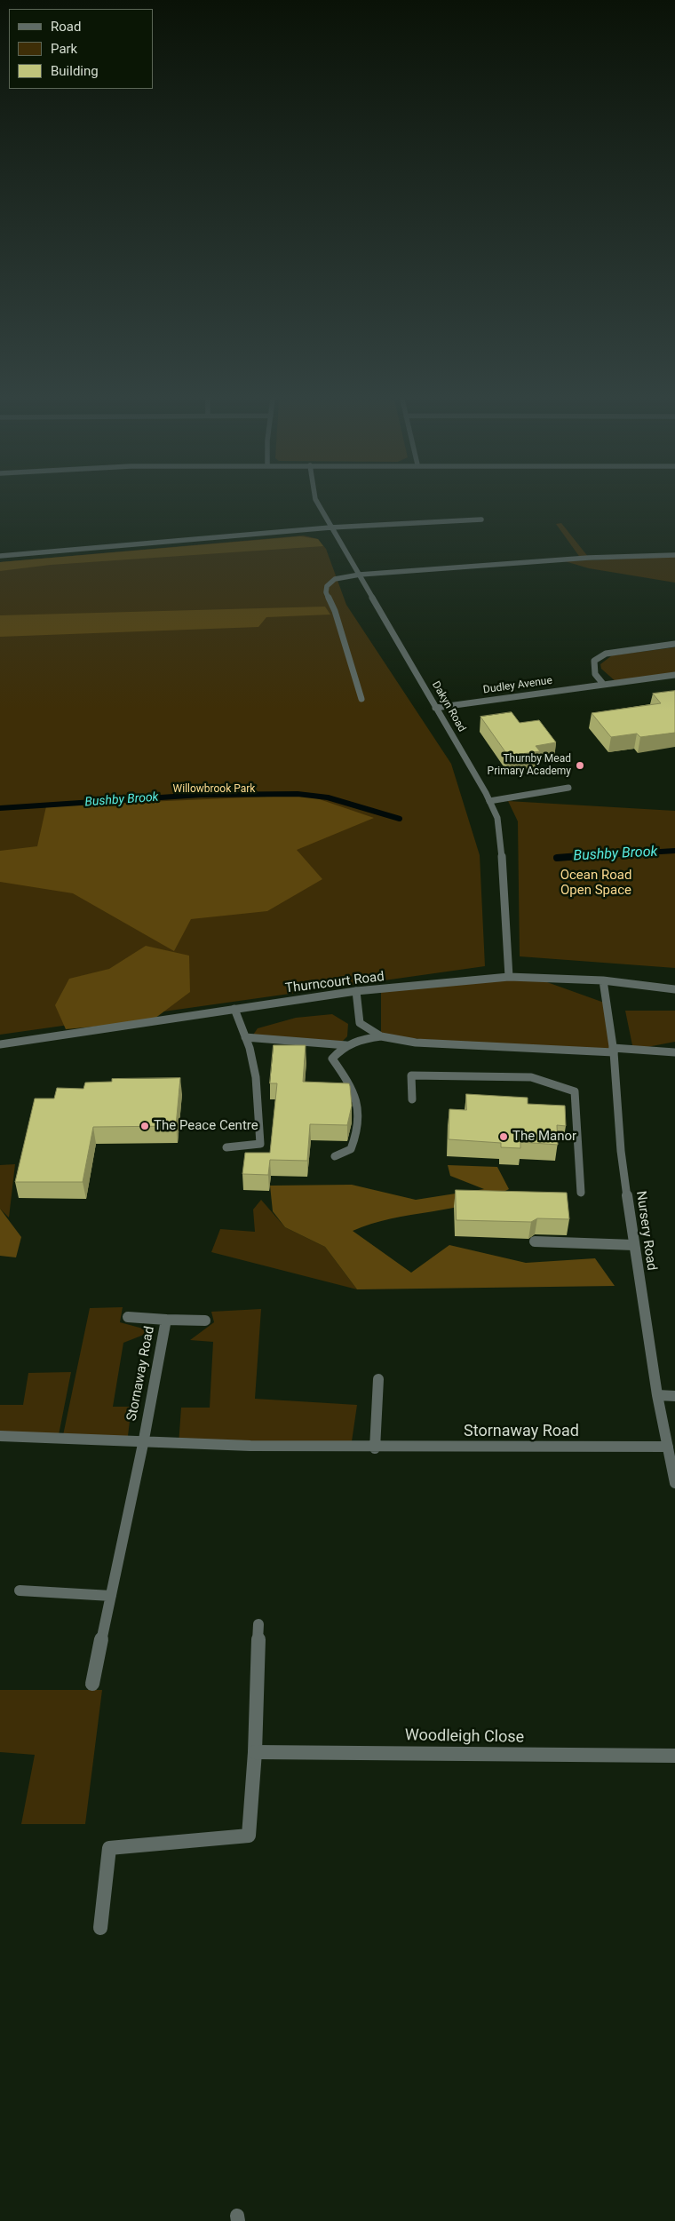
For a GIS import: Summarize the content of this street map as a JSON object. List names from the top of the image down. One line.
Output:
{"streets":{"street":["Dudley Avenue","Dakyn Road","Thurncourt Road","Nursery Road","Stornaway Road","Woodleigh Close"]},"crossings":[["Dudley Avenue","Dakyn Road"],["Dakyn Road","Thurncourt Road"],["Thurncourt Road","Nursery Road"],["Nursery Road","Stornaway Road"]],"water":["Bushby Brook"],"parks":["Willowbrook Park","Ocean Road Open Space"],"places":["Thurnby Mead Primary Academy","The Peace Centre","The Manor"],"legend":["Road","Park","Building"]}
